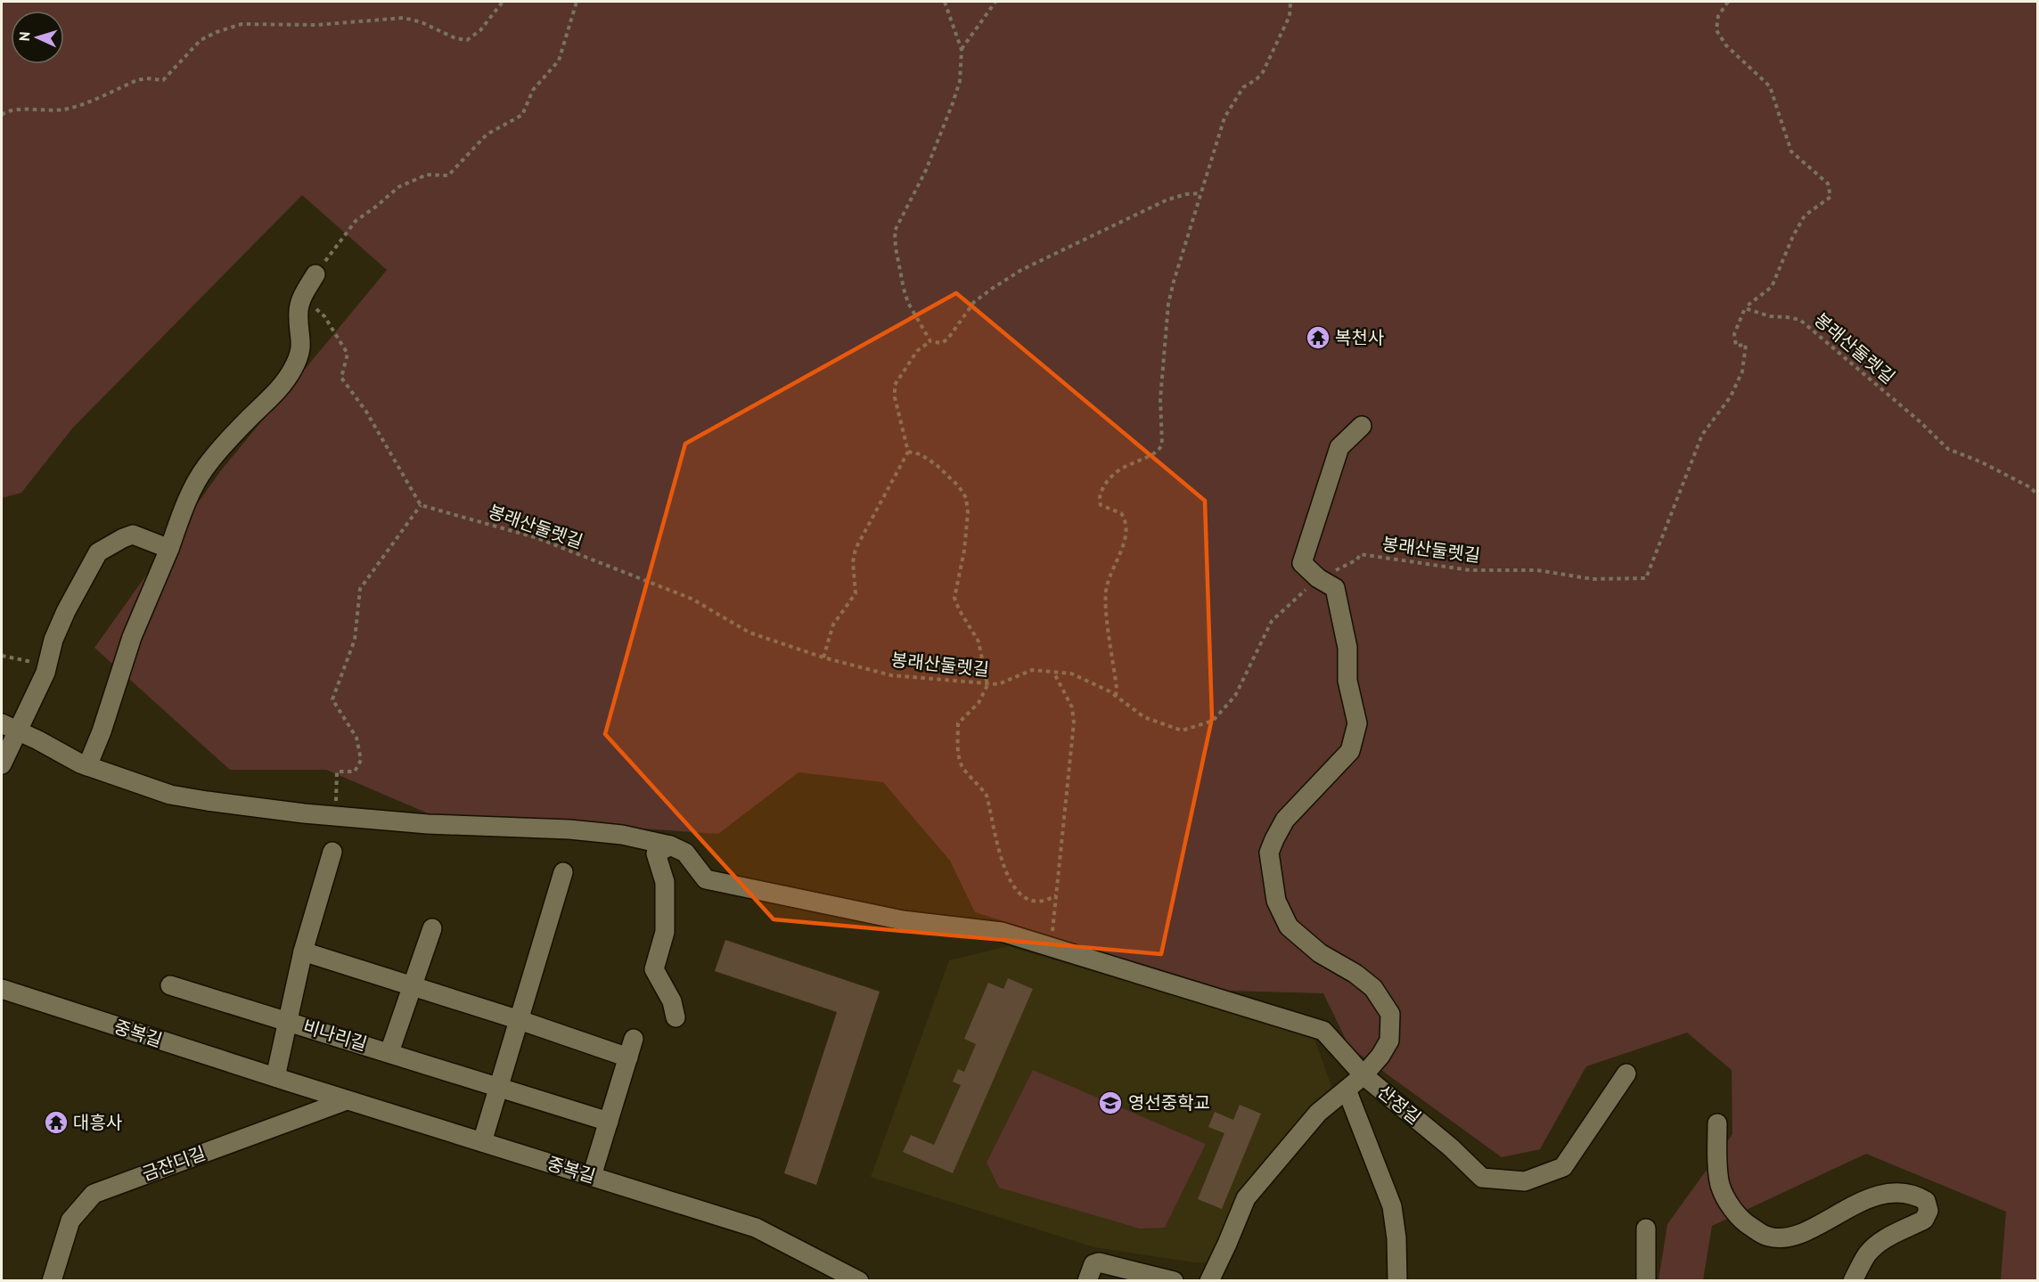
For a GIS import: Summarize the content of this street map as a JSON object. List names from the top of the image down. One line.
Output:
{"streets":{"street":["중복길","비나리길","산정길","금잔디길"],"path":["봉래산둘렛길"]},"crossings":[["중복길","금잔디길"]],"places":{"temple":["복천사","대흥사"],"school or university":["영선중학교"]},"north":"left"}
